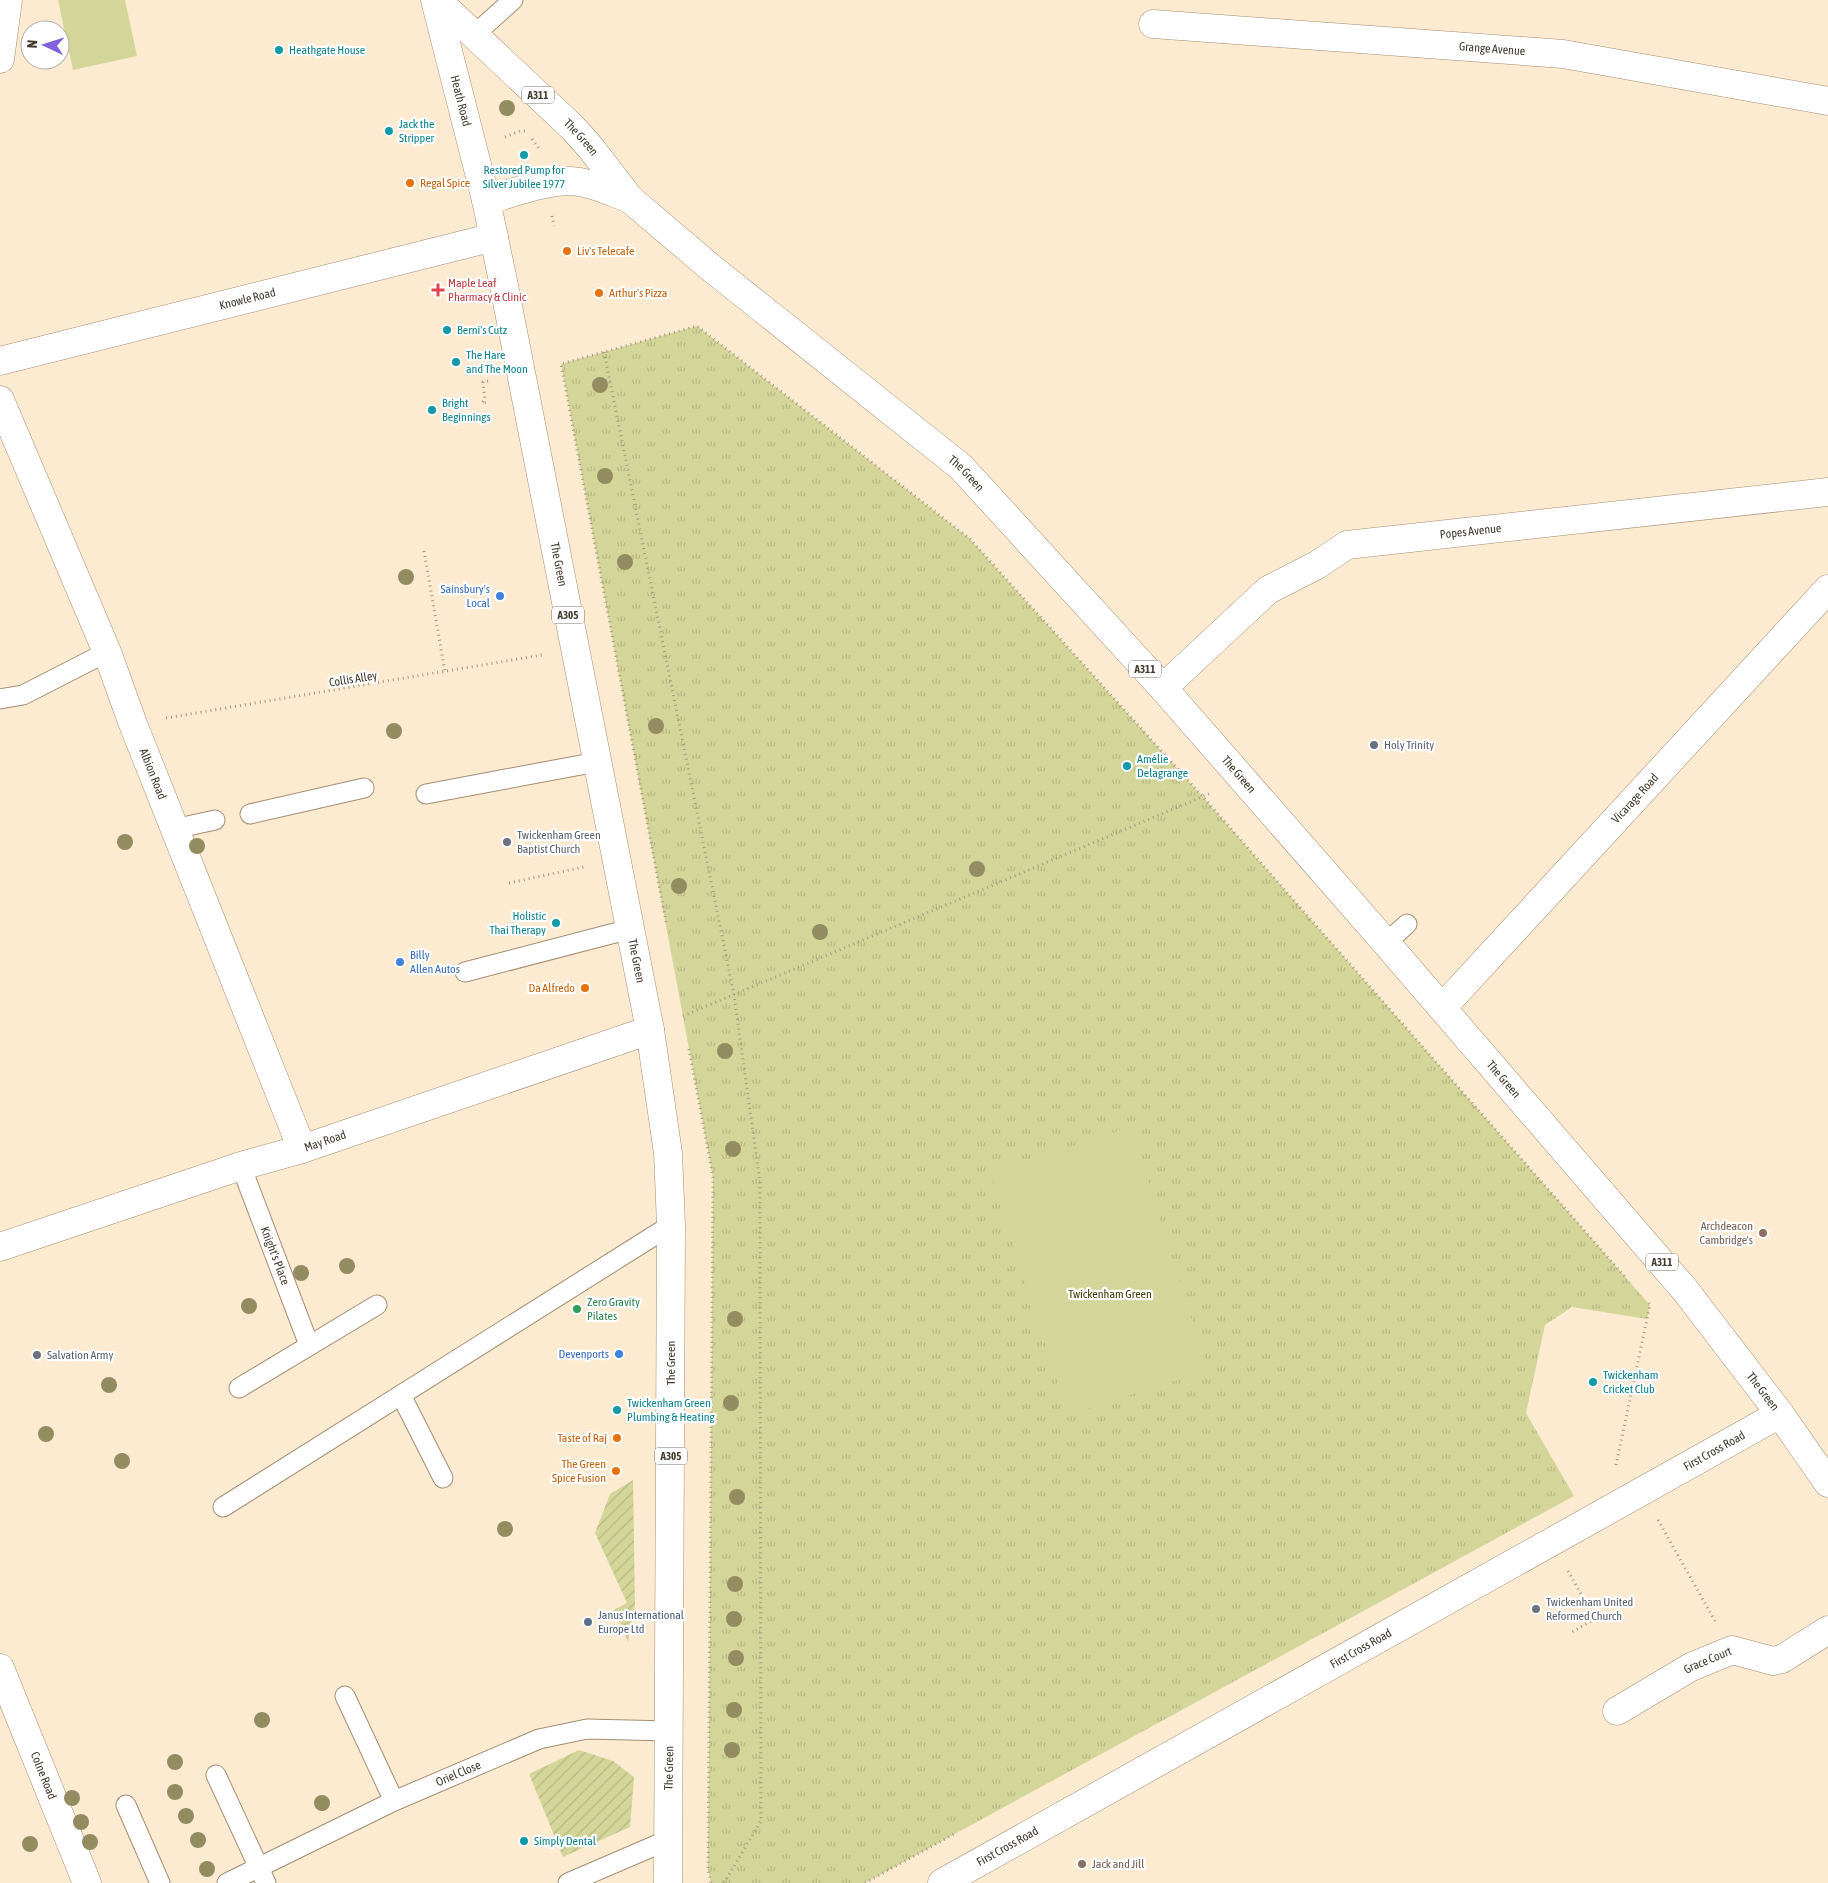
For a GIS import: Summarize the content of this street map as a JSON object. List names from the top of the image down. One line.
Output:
{"streets":{"street":["Grange Avenue","A311","Heath Road","The Green","Knowle Road","Popes Avenue","A305","Albion Road","Vicarage Road","May Road","First Cross Road","Grace Court","Colne Road"],"lane":["Knight's Place","Oriel Close"],"path":["Collis Alley"]},"crossings":[["A311","The Green"],["A311","First Cross Road"],["Heath Road","The Green"],["The Green","Knowle Road"],["The Green","Popes Avenue"],["The Green","Collis Alley"],["The Green","Vicarage Road"],["The Green","May Road"],["The Green","First Cross Road"],["The Green","Oriel Close"],["Collis Alley","Albion Road"],["Albion Road","May Road"],["May Road","Knight's Place"]],"parks":["Twickenham Green"],"places":{"other":["Heathgate House","Jack the Stripper","Restored Pump for Silver Jubilee 1977","Regal Spice","Liv's Telecafe","Arthur's Pizza","Berni's Cutz","The Hare and The Moon","Bright Beginnings","Sainsbury's Local","Holy Trinity","Amélie Delagrange","Twickenham Green Baptist Church","Holistic Thai Therapy","Billy Allen Autos","Da Alfredo","Archdeacon Cambridge's","Zero Gravity Pilates","Devenports","Salvation Army","Twickenham Cricket Club","Twickenham Green Plumbing & Heating","Taste of Raj","The Green Spice Fusion","Twickenham United Reformed Church","Janus International Europe Ltd","Simply Dental","Jack and Jill"],"health":["Maple Leaf Pharmacy & Clinic"]},"north":"left"}
